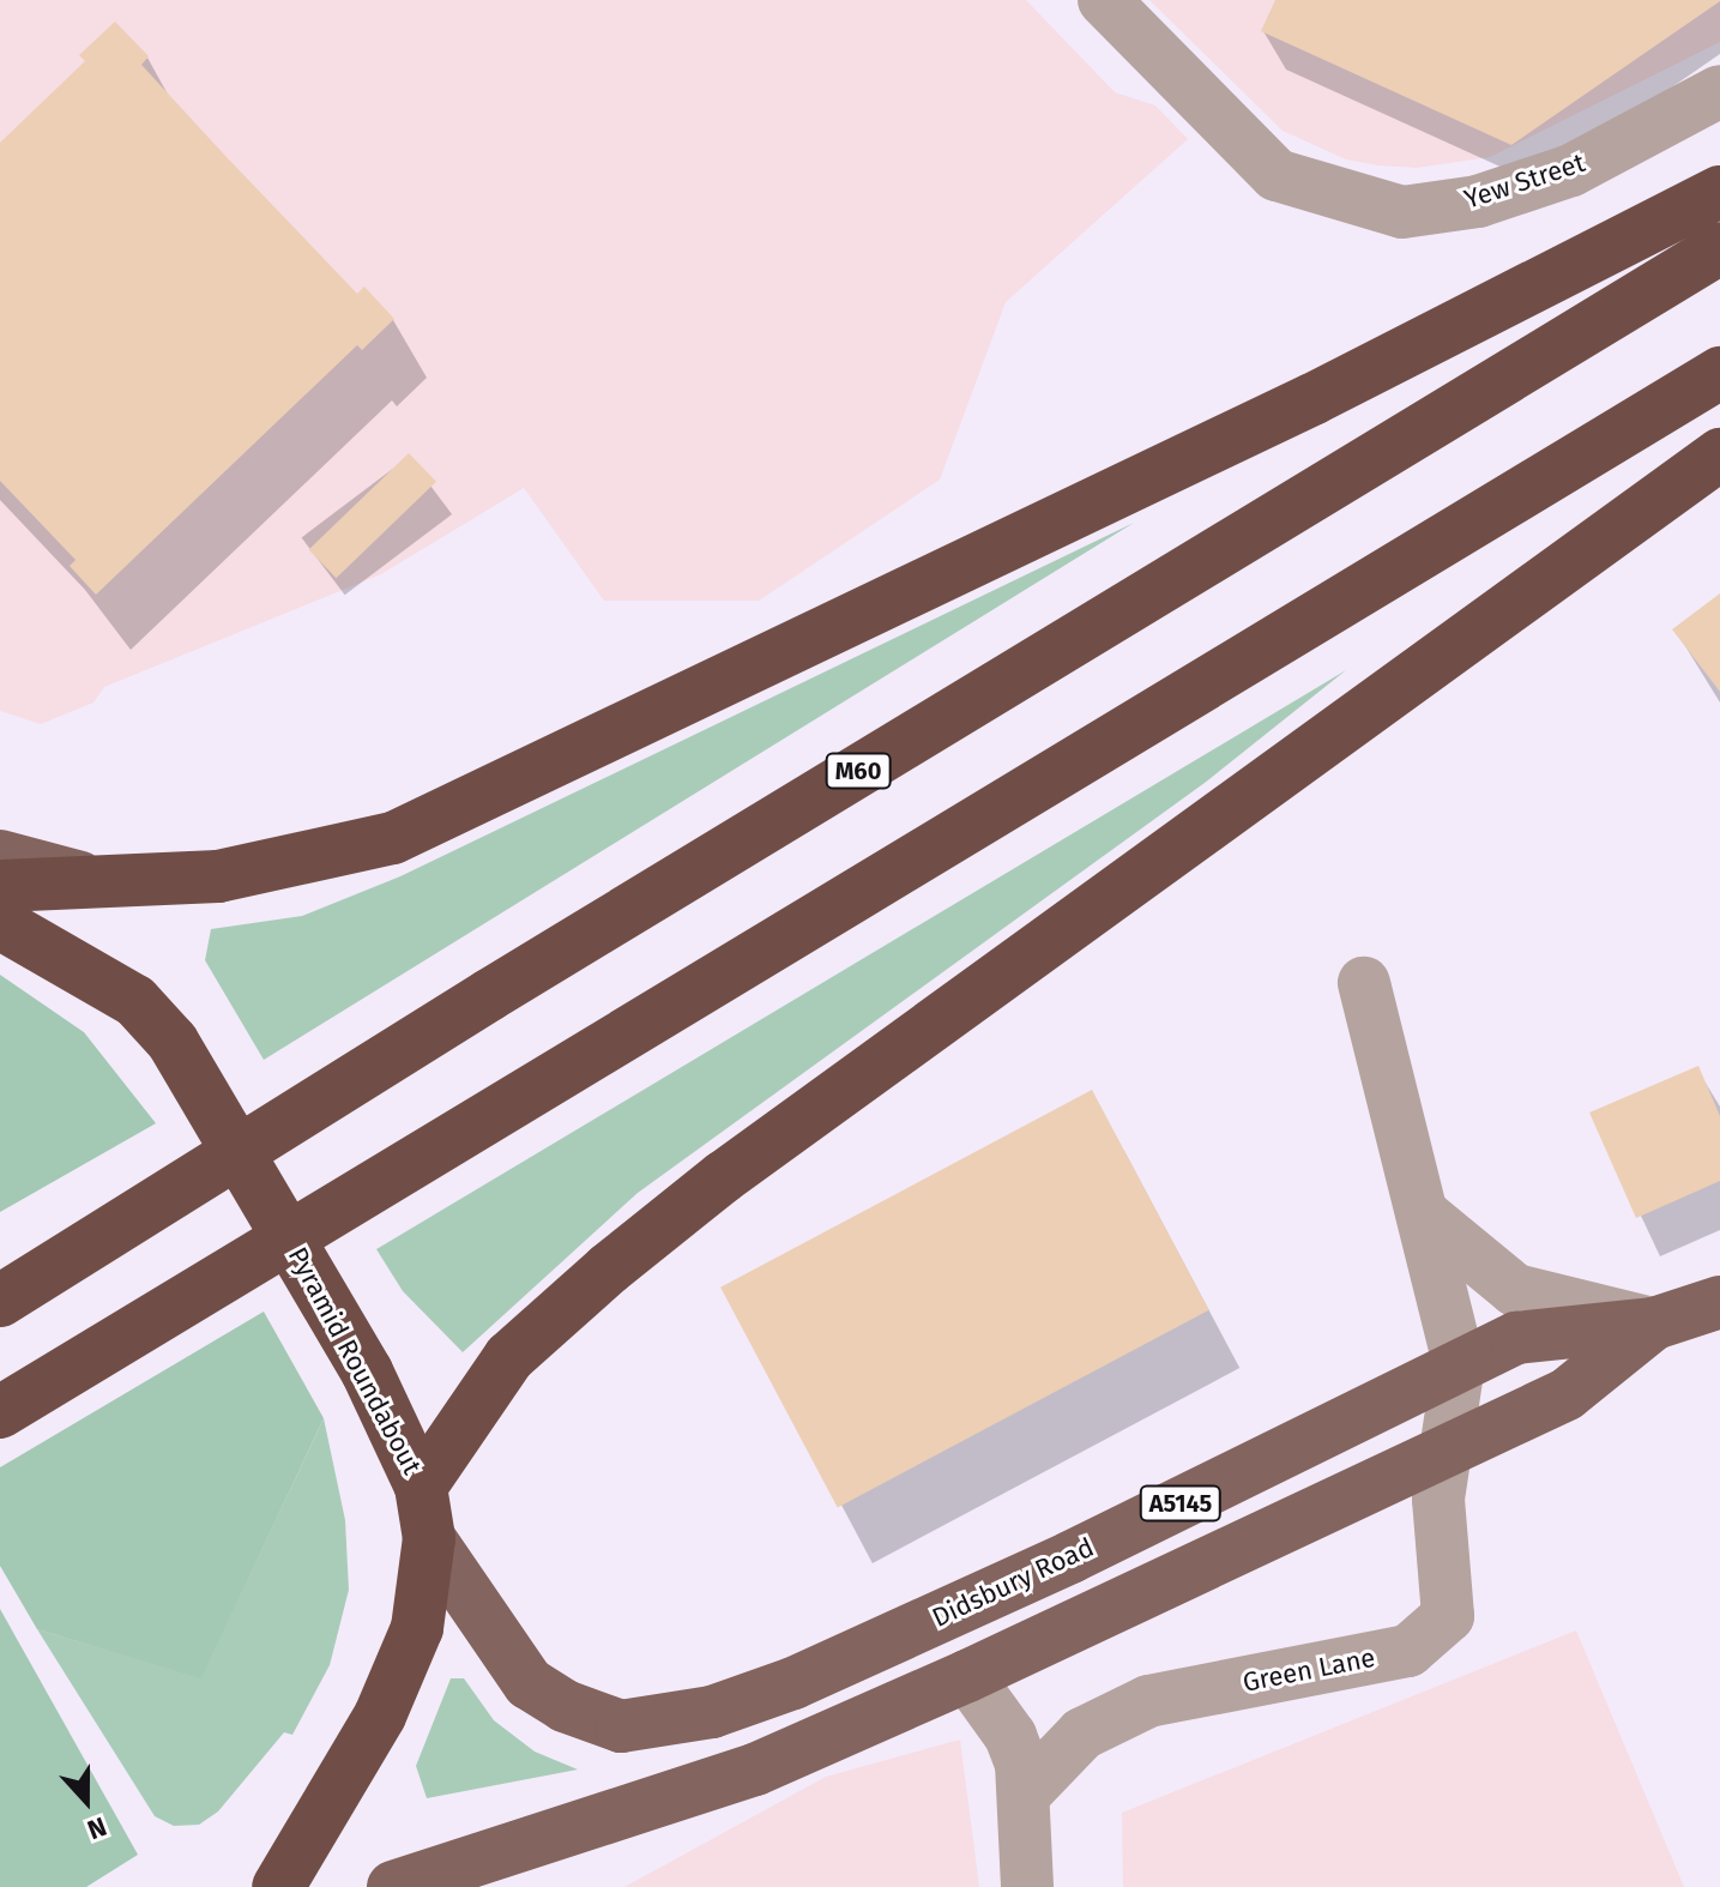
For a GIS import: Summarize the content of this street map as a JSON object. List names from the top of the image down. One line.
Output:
{"streets":{"highway":["M60","Pyramid Roundabout"],"main road":["A5145","Didsbury Road"],"street":["Yew Street","Green Lane"]},"crossings":[["Pyramid Roundabout","Didsbury Road"],["Didsbury Road","Green Lane"]],"north":"bottom"}
